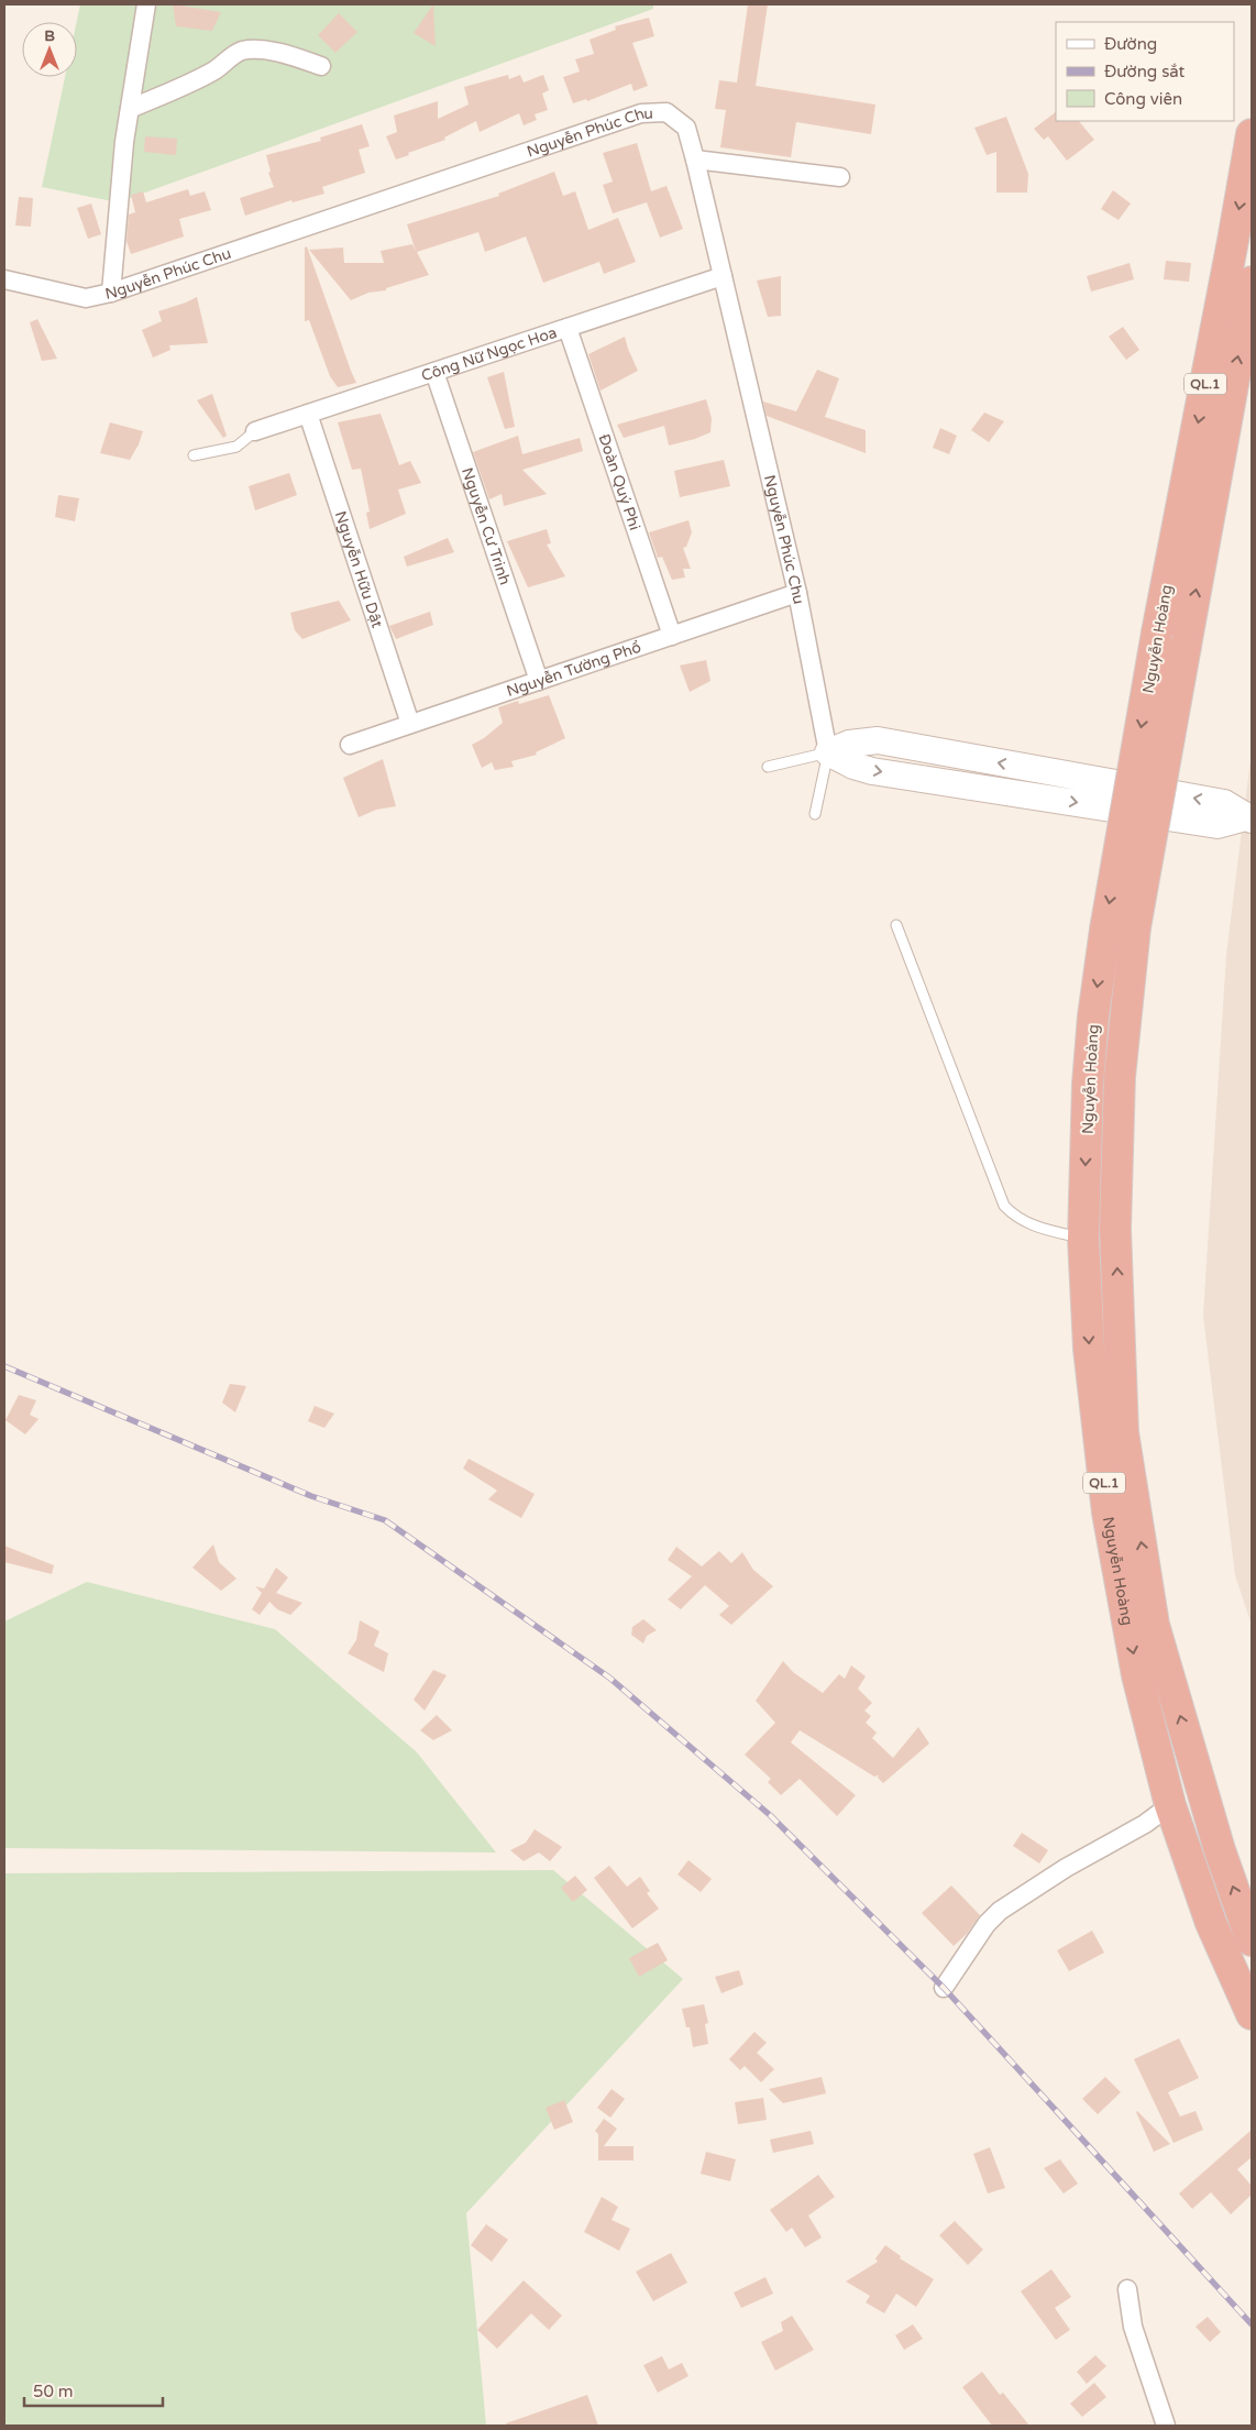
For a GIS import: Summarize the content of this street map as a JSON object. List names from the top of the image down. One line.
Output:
{"streets":{"highway":["QL.1","Nguyễn Hoàng"],"street":["Nguyễn Phúc Chu","Công Nữ Ngọc Hoa","Đoàn Quý Phi","Nguyễn Cư Trinh","Nguyễn Hữu Dật","Nguyễn Tường Phổ"]},"crossings":[["Nguyễn Phúc Chu","Công Nữ Ngọc Hoa"],["Nguyễn Phúc Chu","Nguyễn Tường Phổ"],["Công Nữ Ngọc Hoa","Đoàn Quý Phi"],["Công Nữ Ngọc Hoa","Nguyễn Cư Trinh"],["Công Nữ Ngọc Hoa","Nguyễn Hữu Dật"],["Đoàn Quý Phi","Nguyễn Tường Phổ"],["Nguyễn Cư Trinh","Nguyễn Tường Phổ"],["Nguyễn Hữu Dật","Nguyễn Tường Phổ"]],"legend":["Đường","Đường sắt","Công viên"],"scale_bar":"50 m","north":"top"}
